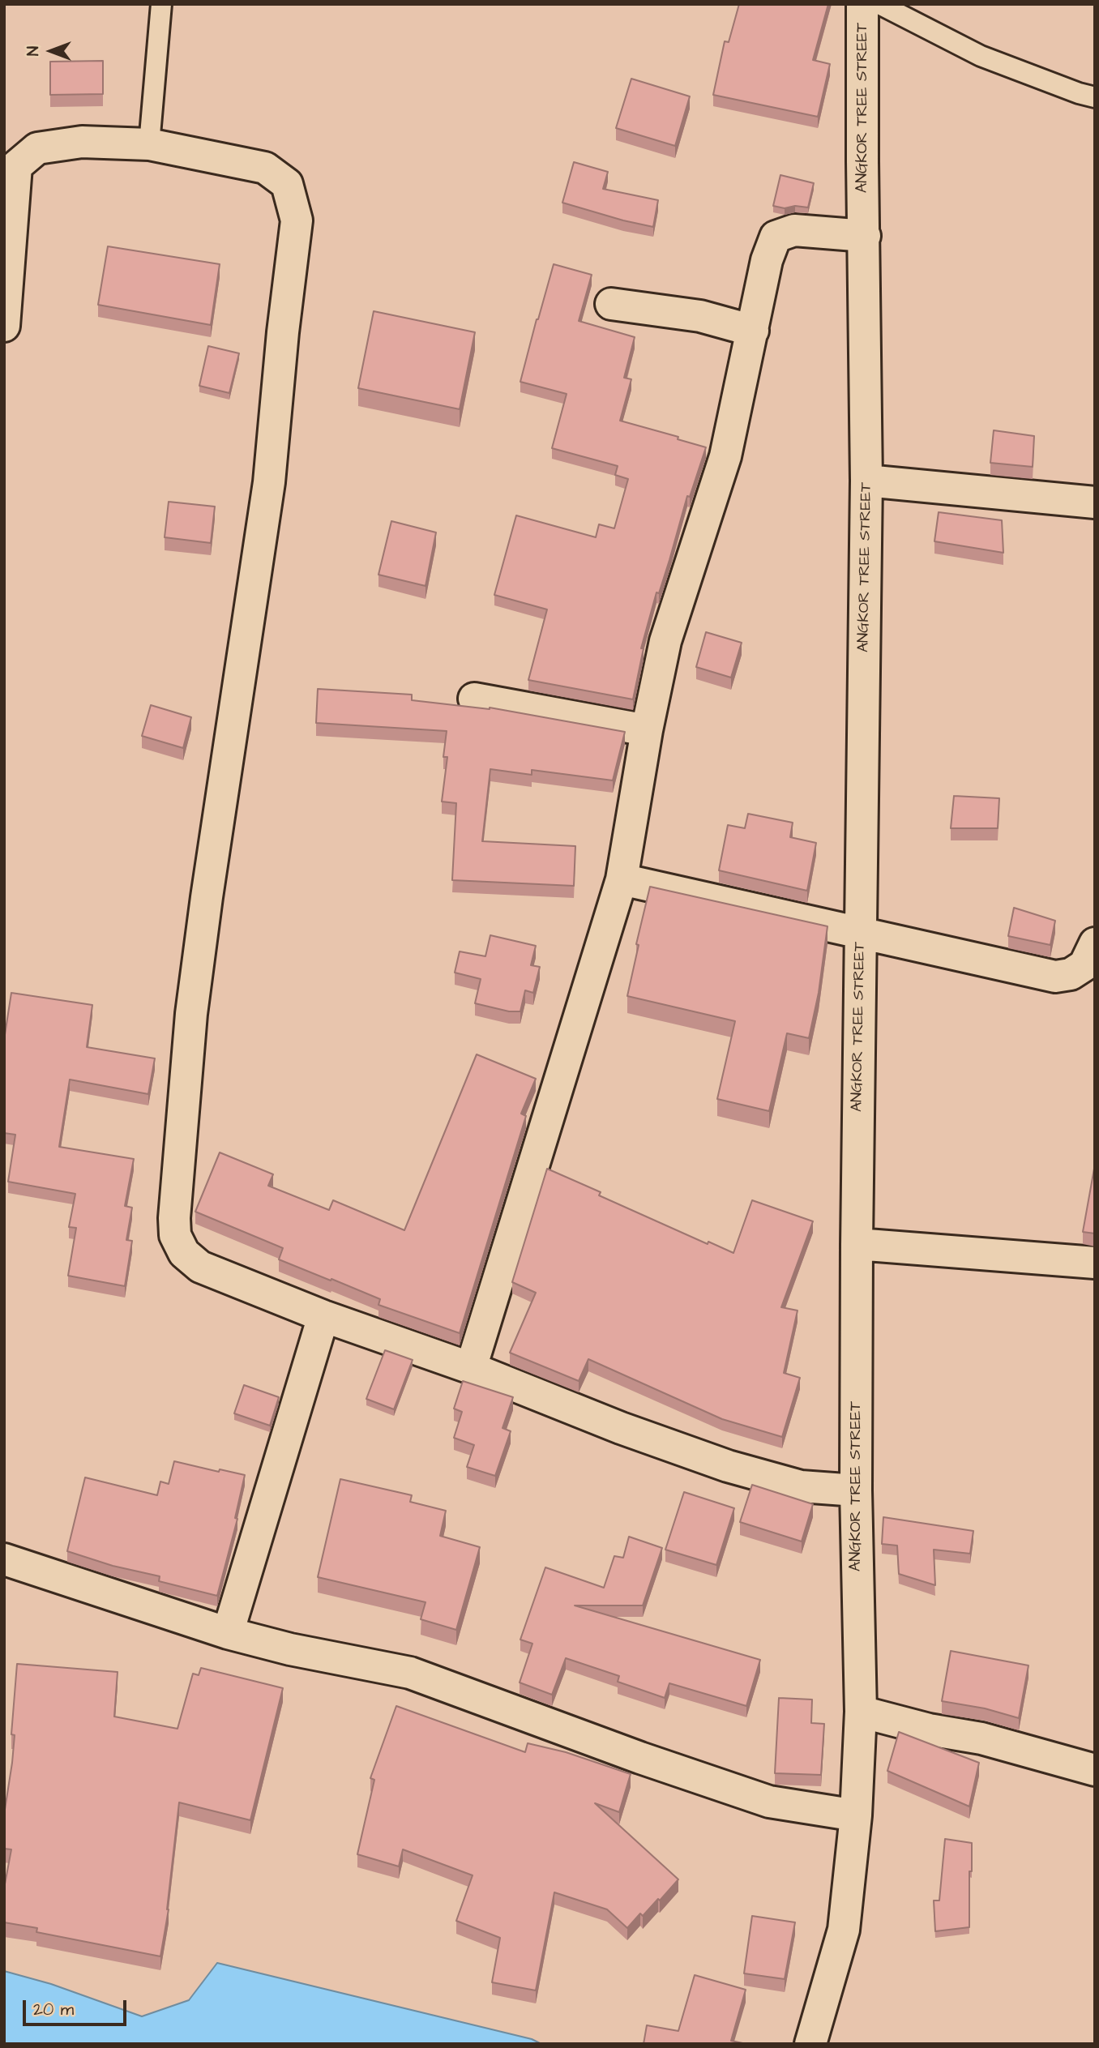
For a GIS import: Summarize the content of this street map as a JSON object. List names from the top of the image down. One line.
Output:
{"streets":{"street":["ANGKOR TREE STREET"]},"scale_bar":"20 m","north":"left"}
